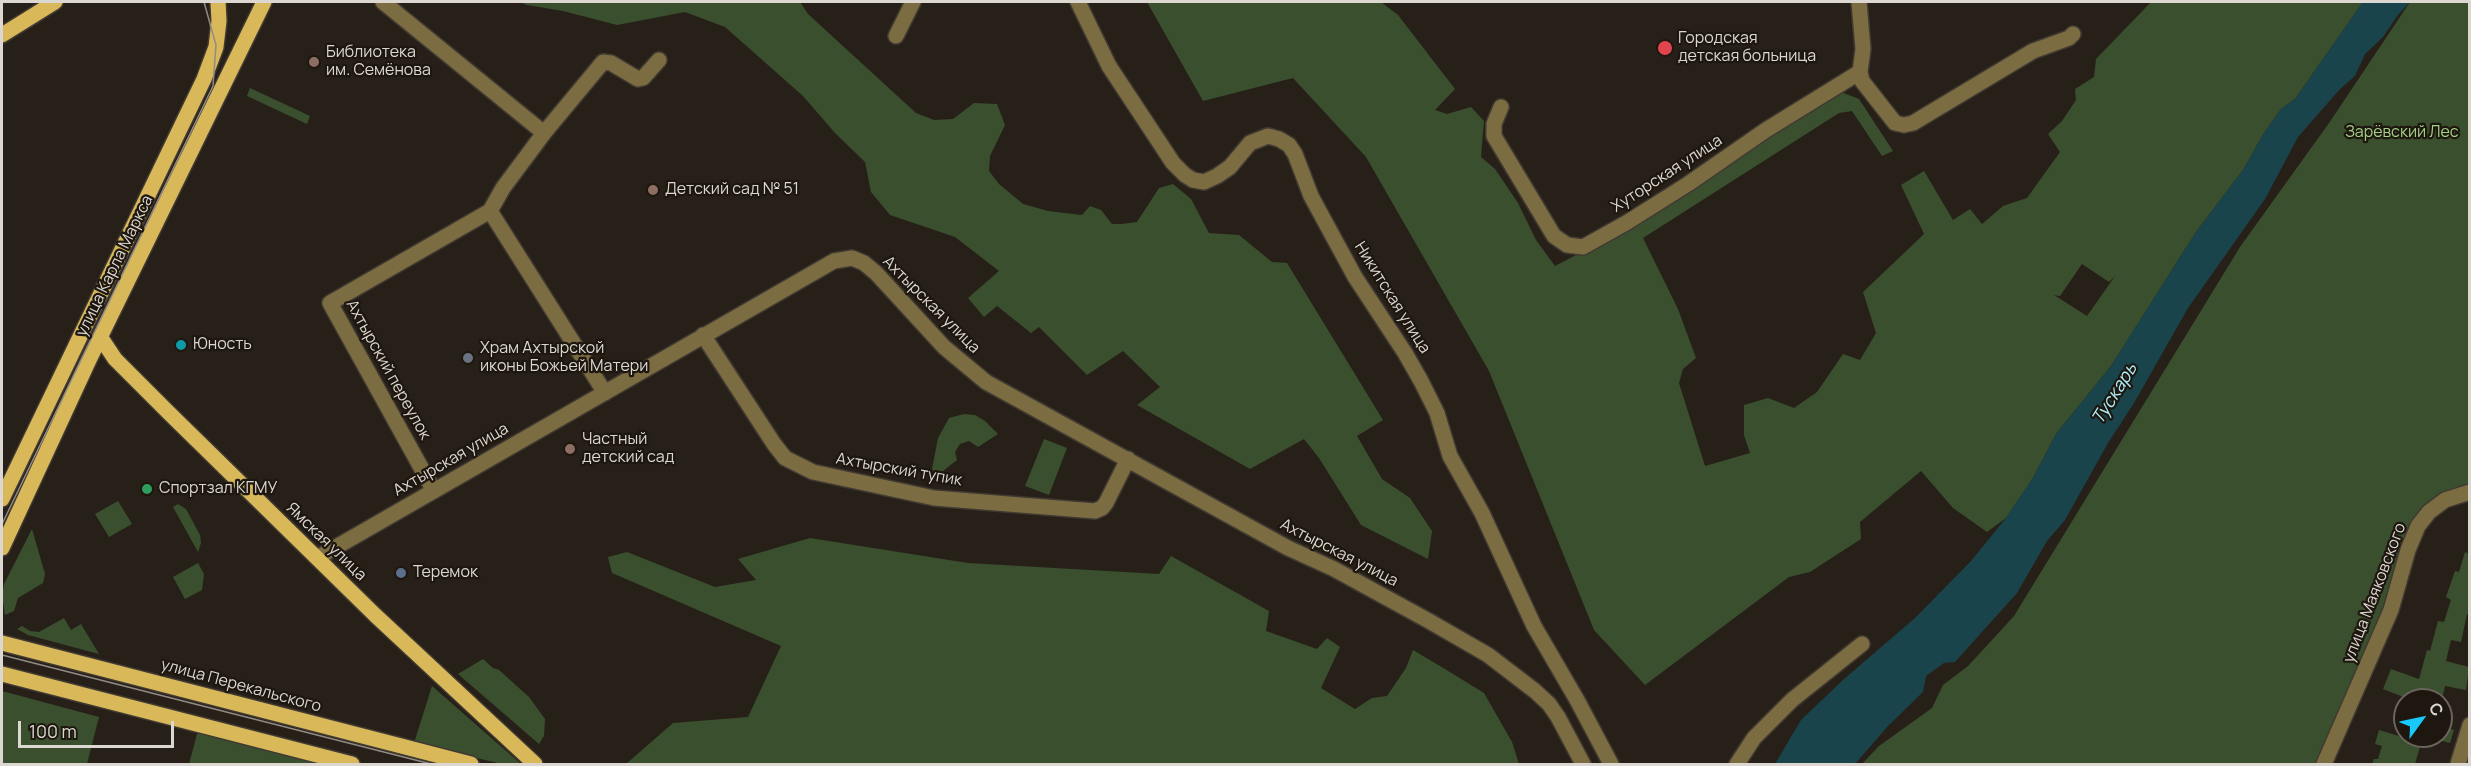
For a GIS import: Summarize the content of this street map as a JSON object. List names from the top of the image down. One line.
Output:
{"streets":{"main road":["улица Карла Маркса","Ямская улица","улица Перекальского"],"street":["Хуторская улица","Никитская улица","Ахтырская улица","Ахтырский переулок","Ахтырский тупик","улица Маяковского"]},"crossings":[["улица Карла Маркса","Ямская улица"],["Ахтырская улица","Ахтырский переулок"],["Ахтырская улица","Ахтырский тупик"],["Ахтырская улица","Ямская улица"]],"water":["Тускарь"],"parks":["Зарёвский Лес"],"places":["Городская детская больница","Библиотека им. Семёнова","Детский сад № 51","Юность","Храм Ахтырской иконы Божьей Матери","Частный детский сад","Спортзал КГМУ","Теремок"],"scale_bar":"100 m","north":"top right"}
